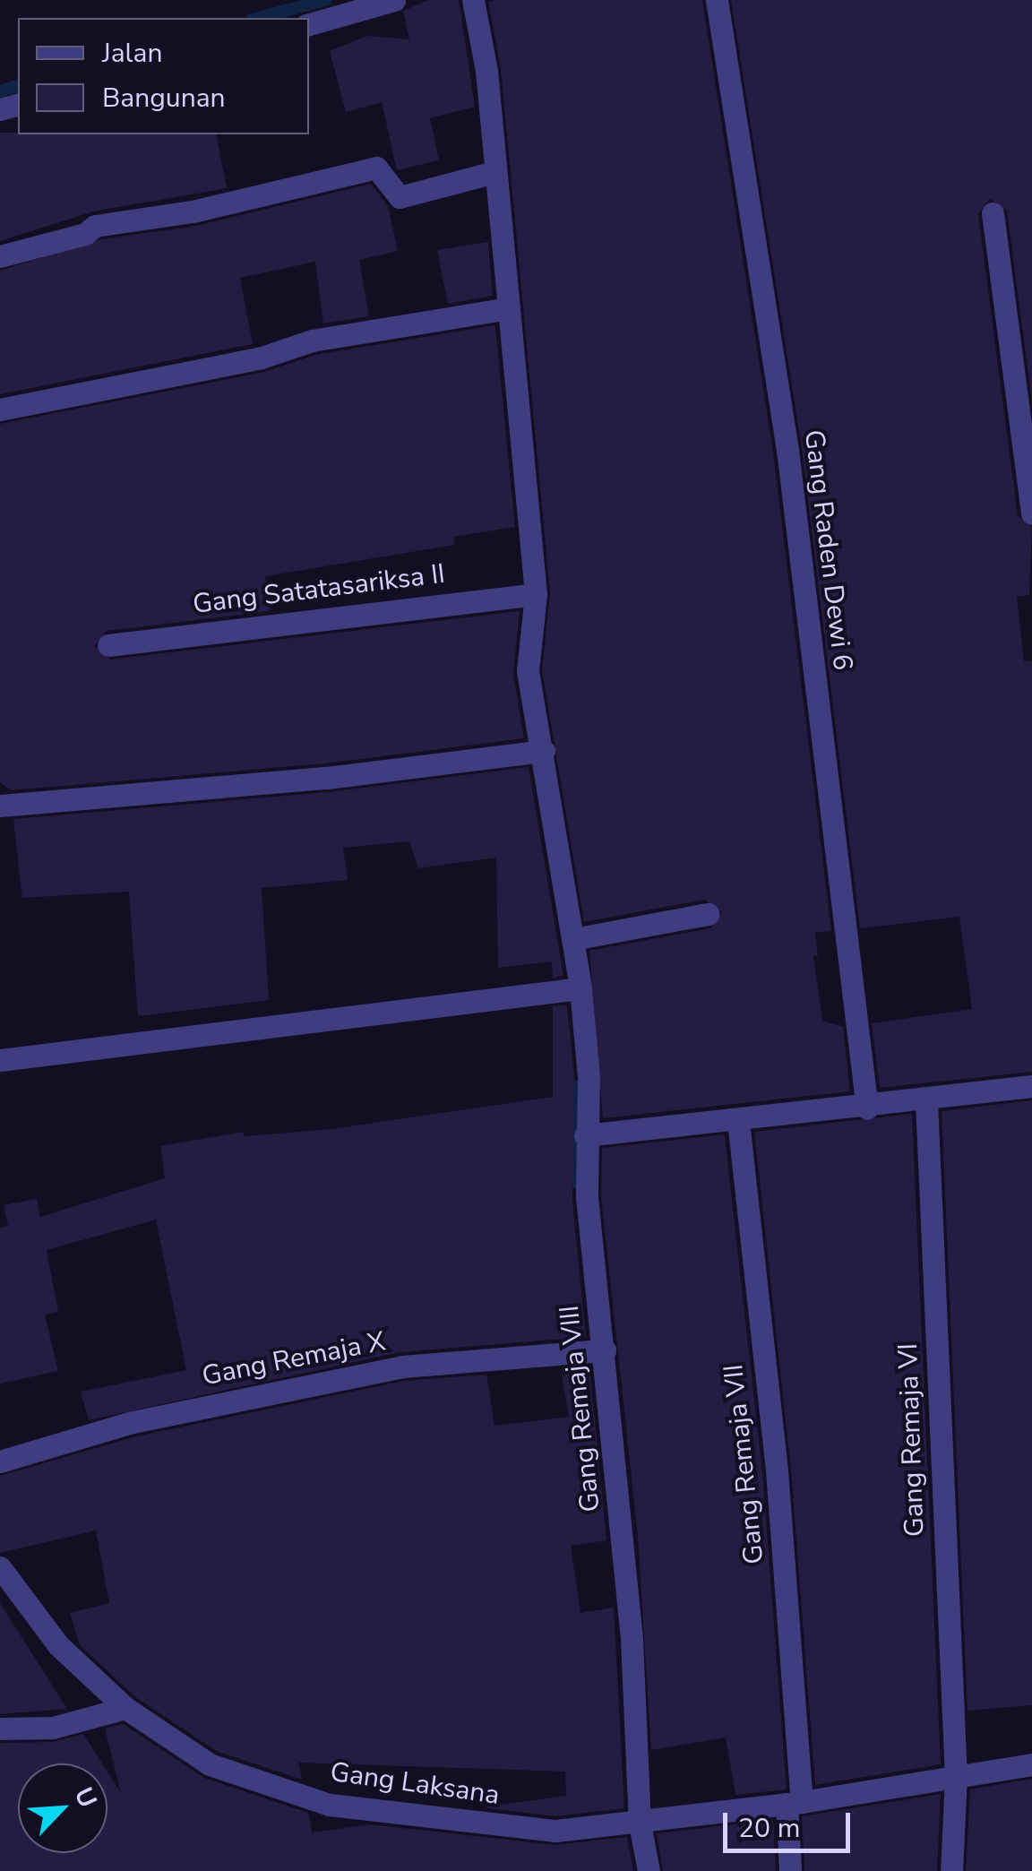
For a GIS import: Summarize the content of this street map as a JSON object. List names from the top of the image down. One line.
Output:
{"streets":{"street":["Gang Raden Dewi 6","Gang Satatasariksa II","Gang Remaja X","Gang Remaja VIII","Gang Remaja VI","Gang Remaja VII","Gang Laksana"]},"crossings":[["Gang Satatasariksa II","Gang Remaja VIII"],["Gang Remaja X","Gang Remaja VIII"],["Gang Remaja VIII","Gang Laksana"],["Gang Remaja VI","Gang Laksana"],["Gang Remaja VII","Gang Laksana"]],"legend":["Jalan","Bangunan"],"scale_bar":"20 m","north":"top right"}
